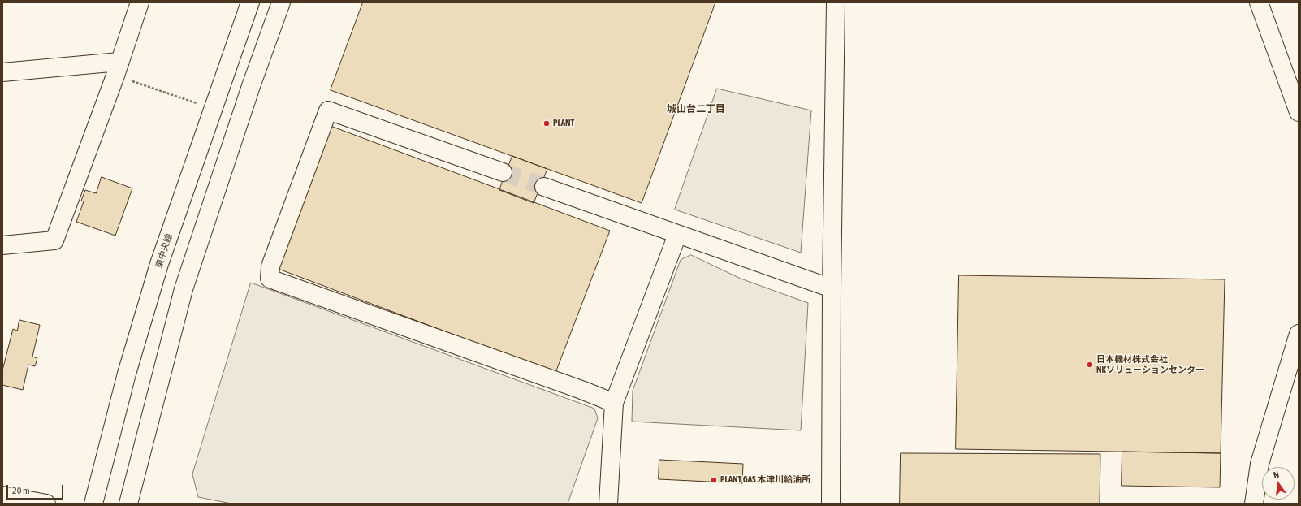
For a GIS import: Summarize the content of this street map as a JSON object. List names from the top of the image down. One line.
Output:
{"streets":{"main road":["東中央線"]},"districts":["城山台二丁目"],"places":["PLANT","日本機材株式会社 NKソリューションセンター","PLANT GAS 木津川給油所"],"scale_bar":"20 m","north":"top"}
